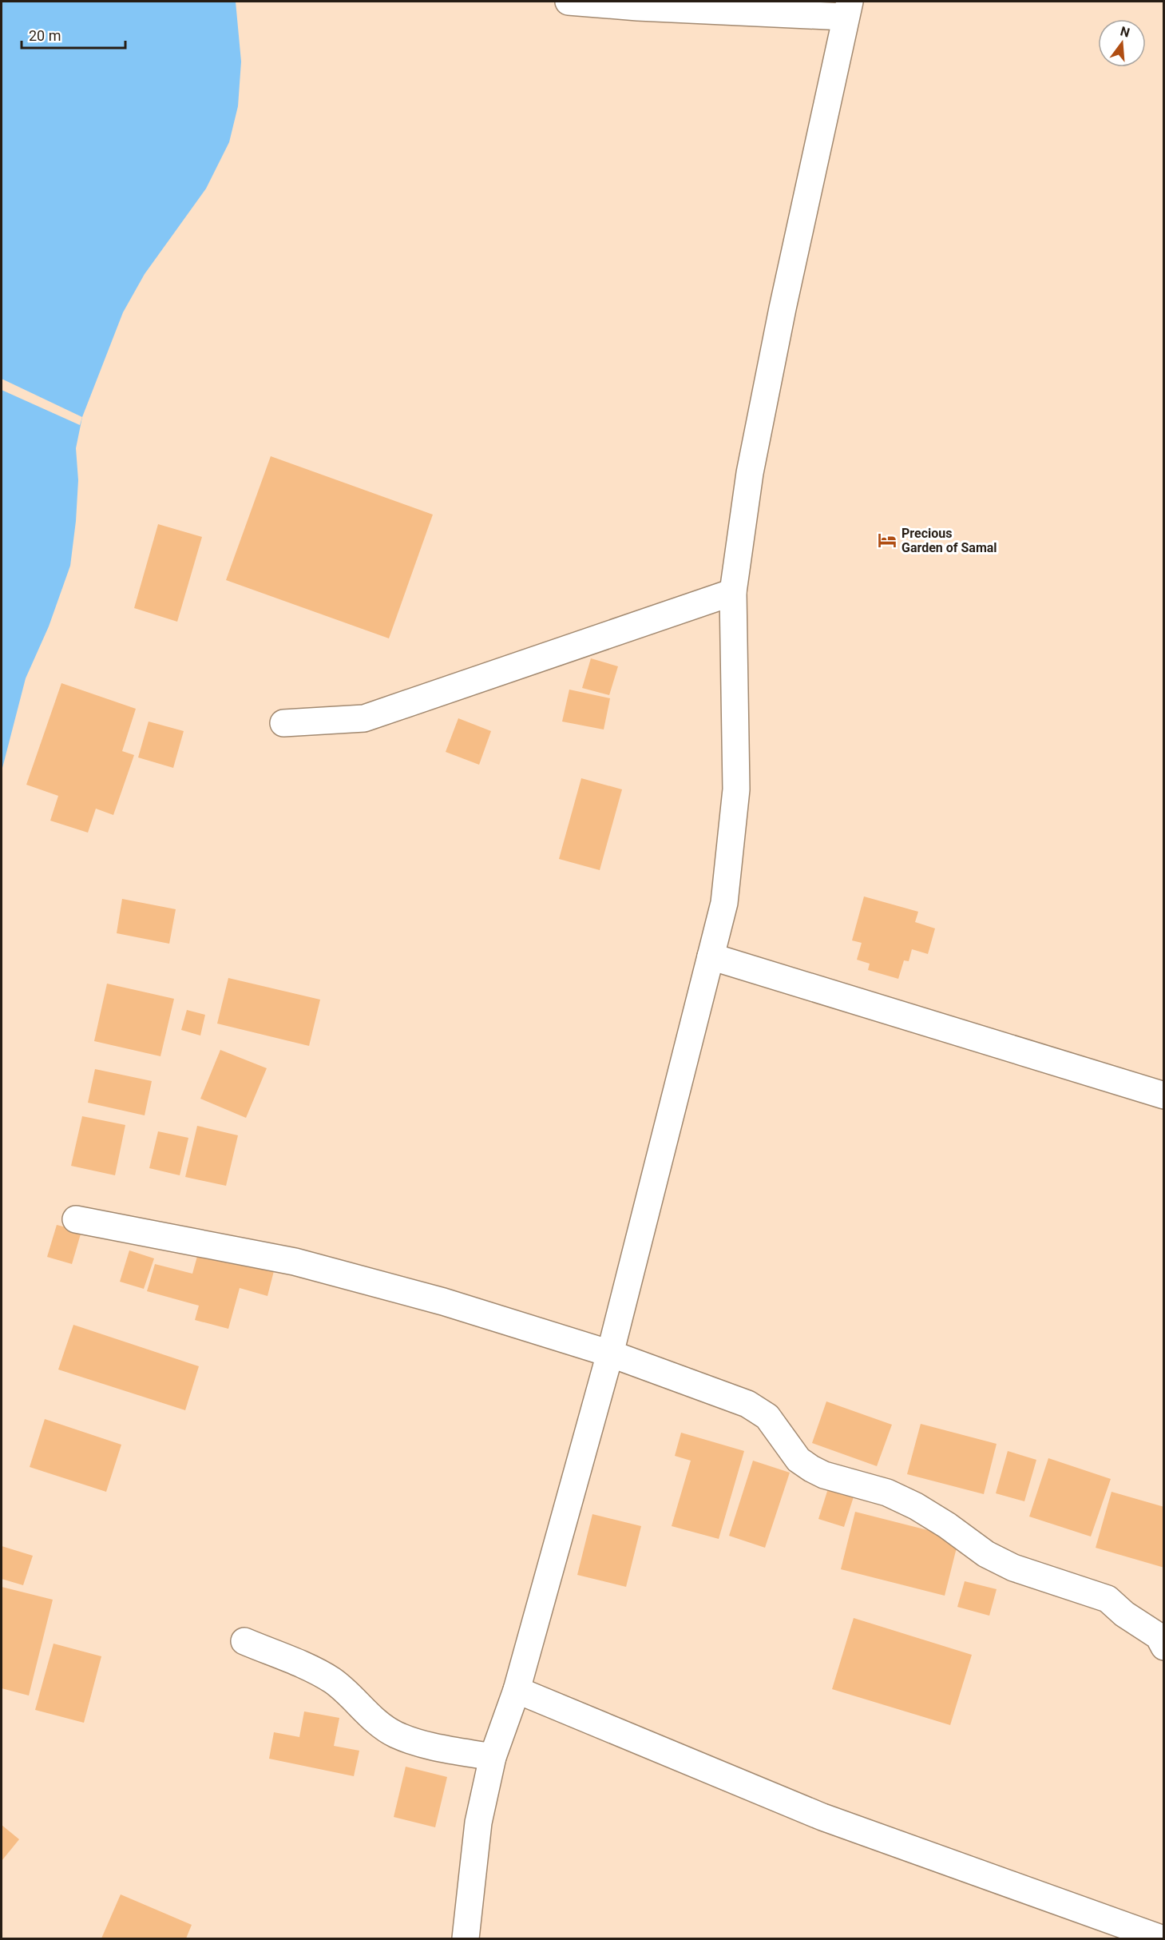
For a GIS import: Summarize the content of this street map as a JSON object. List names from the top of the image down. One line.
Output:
{"places":{"hotel":["Precious Garden of Samal"]},"scale_bar":"20 m","north":"top"}
